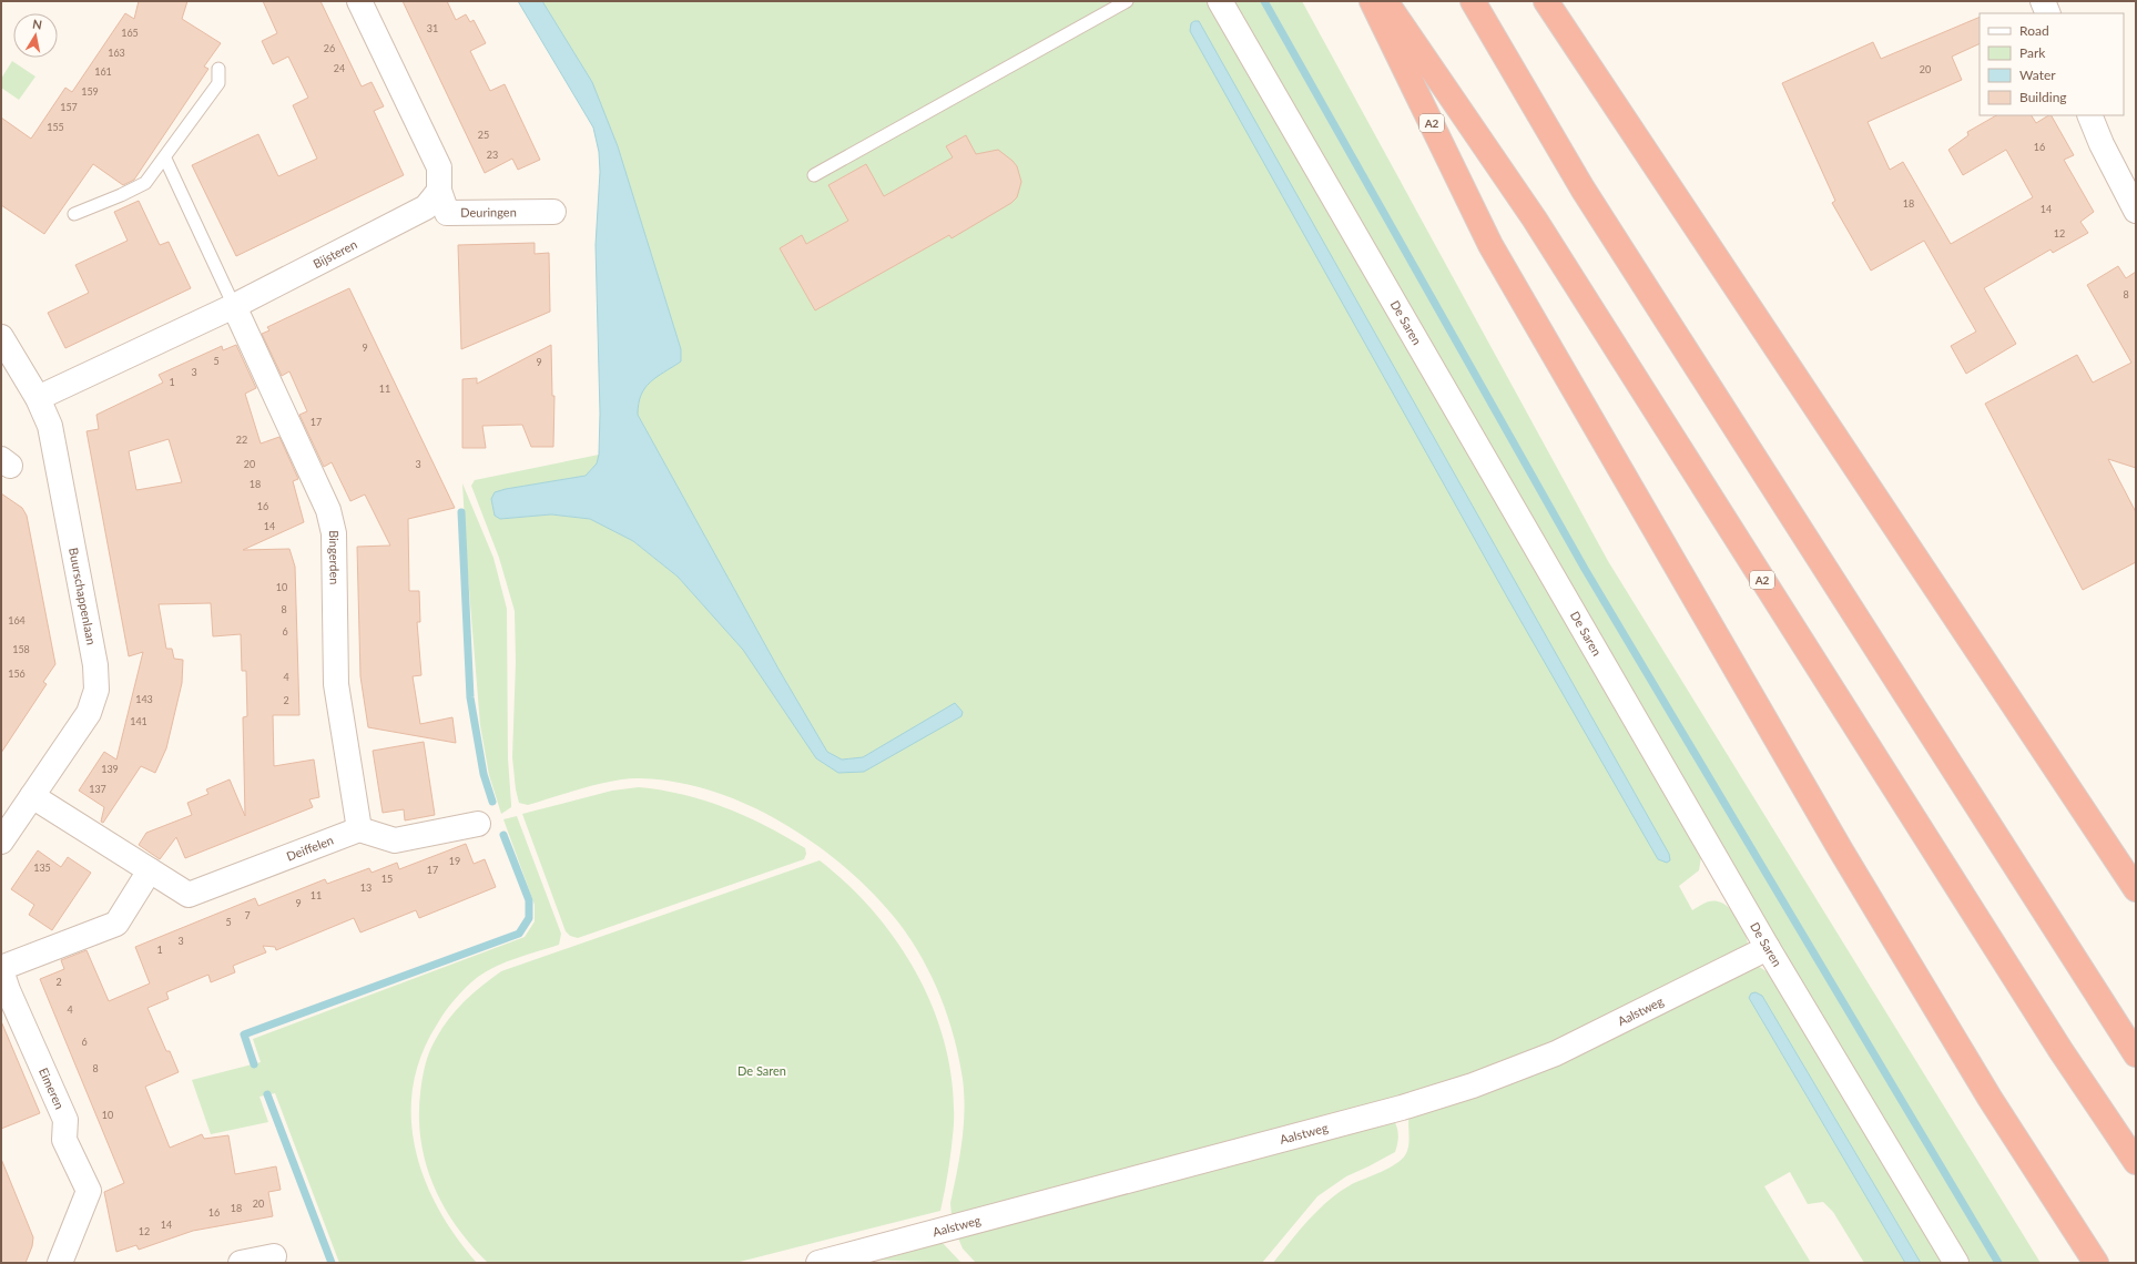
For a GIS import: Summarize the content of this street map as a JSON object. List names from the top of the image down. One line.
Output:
{"streets":{"highway":["A2"],"street":["Deuringen","Bijsteren","De Saren","Bingerden","Buurschappenlaan","Deiffelen","Aalstweg","Eimeren"]},"crossings":[["Deuringen","Bijsteren"],["Bijsteren","Bingerden"],["Bijsteren","Buurschappenlaan"],["De Saren","Aalstweg"],["Bingerden","Deiffelen"],["Buurschappenlaan","Deiffelen"]],"parks":["De Saren"],"house_numbers":["31","165","26","163","24","20","161","159","157","155","25","16","23","18","14","12","8","9","5","9","3","1","11","17","22","20","3","18","16","14","10","8","164","6","158","156","4","143","2","141","139","137","19","135","17","15","13","11","9","7","5","3","1","2","4","6","8","10","20","18","16","14","12"],"legend":["Road","Park","Water","Building"],"north":"top"}
